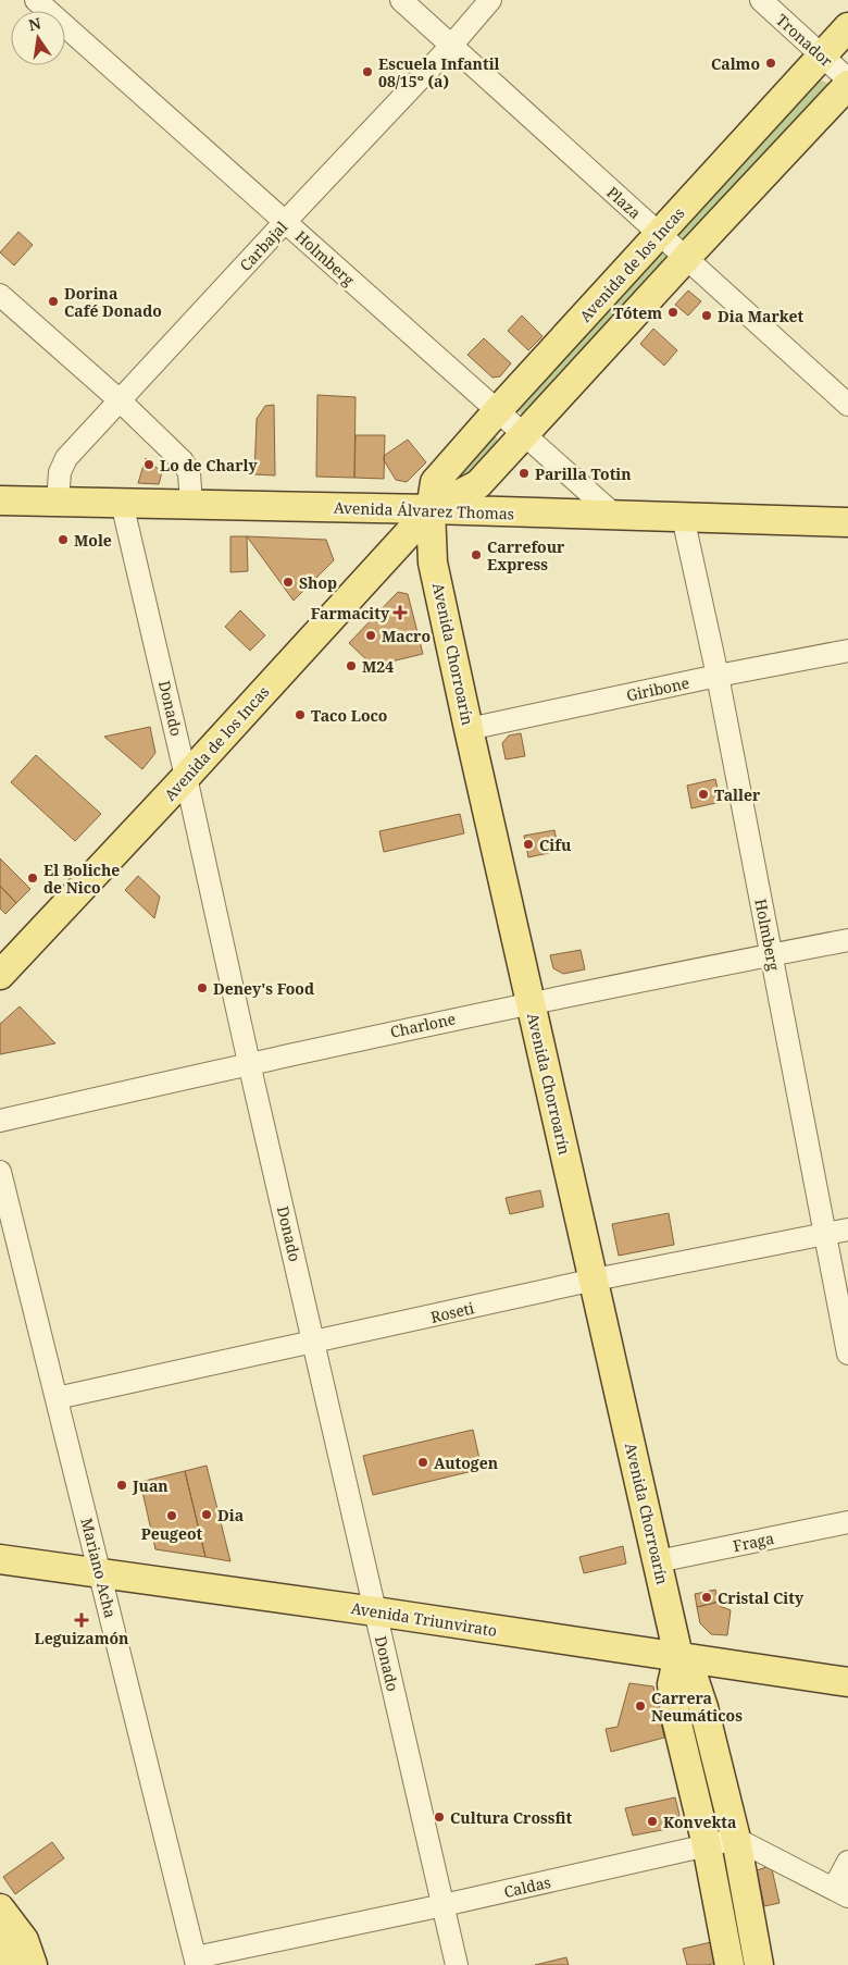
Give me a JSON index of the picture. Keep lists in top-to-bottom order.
{
  "streets": {
    "main road": [
      "Avenida de los Incas",
      "Avenida Álvarez Thomas",
      "Avenida Chorroarín",
      "Avenida Triunvirato"
    ],
    "street": [
      "Tronador",
      "Plaza",
      "Carbajal",
      "Holmberg",
      "Giribone",
      "Donado",
      "Charlone",
      "Roseti",
      "Fraga",
      "Mariano Acha",
      "Caldas"
    ]
  },
  "crossings": [
    ["Tronador", "Avenida de los Incas"],
    ["Plaza", "Carbajal"],
    ["Plaza", "Avenida de los Incas"],
    ["Carbajal", "Holmberg"],
    ["Carbajal", "Avenida Álvarez Thomas"],
    ["Holmberg", "Avenida de los Incas"],
    ["Holmberg", "Avenida Álvarez Thomas"],
    ["Holmberg", "Giribone"],
    ["Holmberg", "Charlone"],
    ["Holmberg", "Roseti"],
    ["Avenida de los Incas", "Avenida Álvarez Thomas"],
    ["Avenida de los Incas", "Avenida Chorroarín"],
    ["Avenida de los Incas", "Donado"],
    ["Avenida Álvarez Thomas", "Avenida Chorroarín"],
    ["Avenida Álvarez Thomas", "Donado"],
    ["Avenida Chorroarín", "Giribone"],
    ["Avenida Chorroarín", "Charlone"],
    ["Avenida Chorroarín", "Roseti"],
    ["Avenida Chorroarín", "Fraga"],
    ["Avenida Chorroarín", "Avenida Triunvirato"],
    ["Avenida Chorroarín", "Caldas"],
    ["Donado", "Charlone"],
    ["Donado", "Roseti"],
    ["Donado", "Avenida Triunvirato"],
    ["Donado", "Caldas"],
    ["Roseti", "Mariano Acha"],
    ["Mariano Acha", "Avenida Triunvirato"],
    ["Mariano Acha", "Caldas"]
  ],
  "places": {
    "other": [
      "Calmo",
      "Escuela Infantil 08/15º (a)",
      "Dorina Café Donado",
      "Tótem",
      "Dia Market",
      "Lo de Charly",
      "Parilla Totin",
      "Mole",
      "Carrefour Express",
      "Shop",
      "Macro",
      "M24",
      "Taco Loco",
      "Taller",
      "Cifu",
      "El Boliche de Nico",
      "Deney's Food",
      "Autogen",
      "Juan",
      "Dia",
      "Peugeot",
      "Cristal City",
      "Carrera Neumáticos",
      "Cultura Crossfit",
      "Konvekta"
    ],
    "health": ["Farmacity", "Leguizamón"]
  },
  "north": "top"
}
